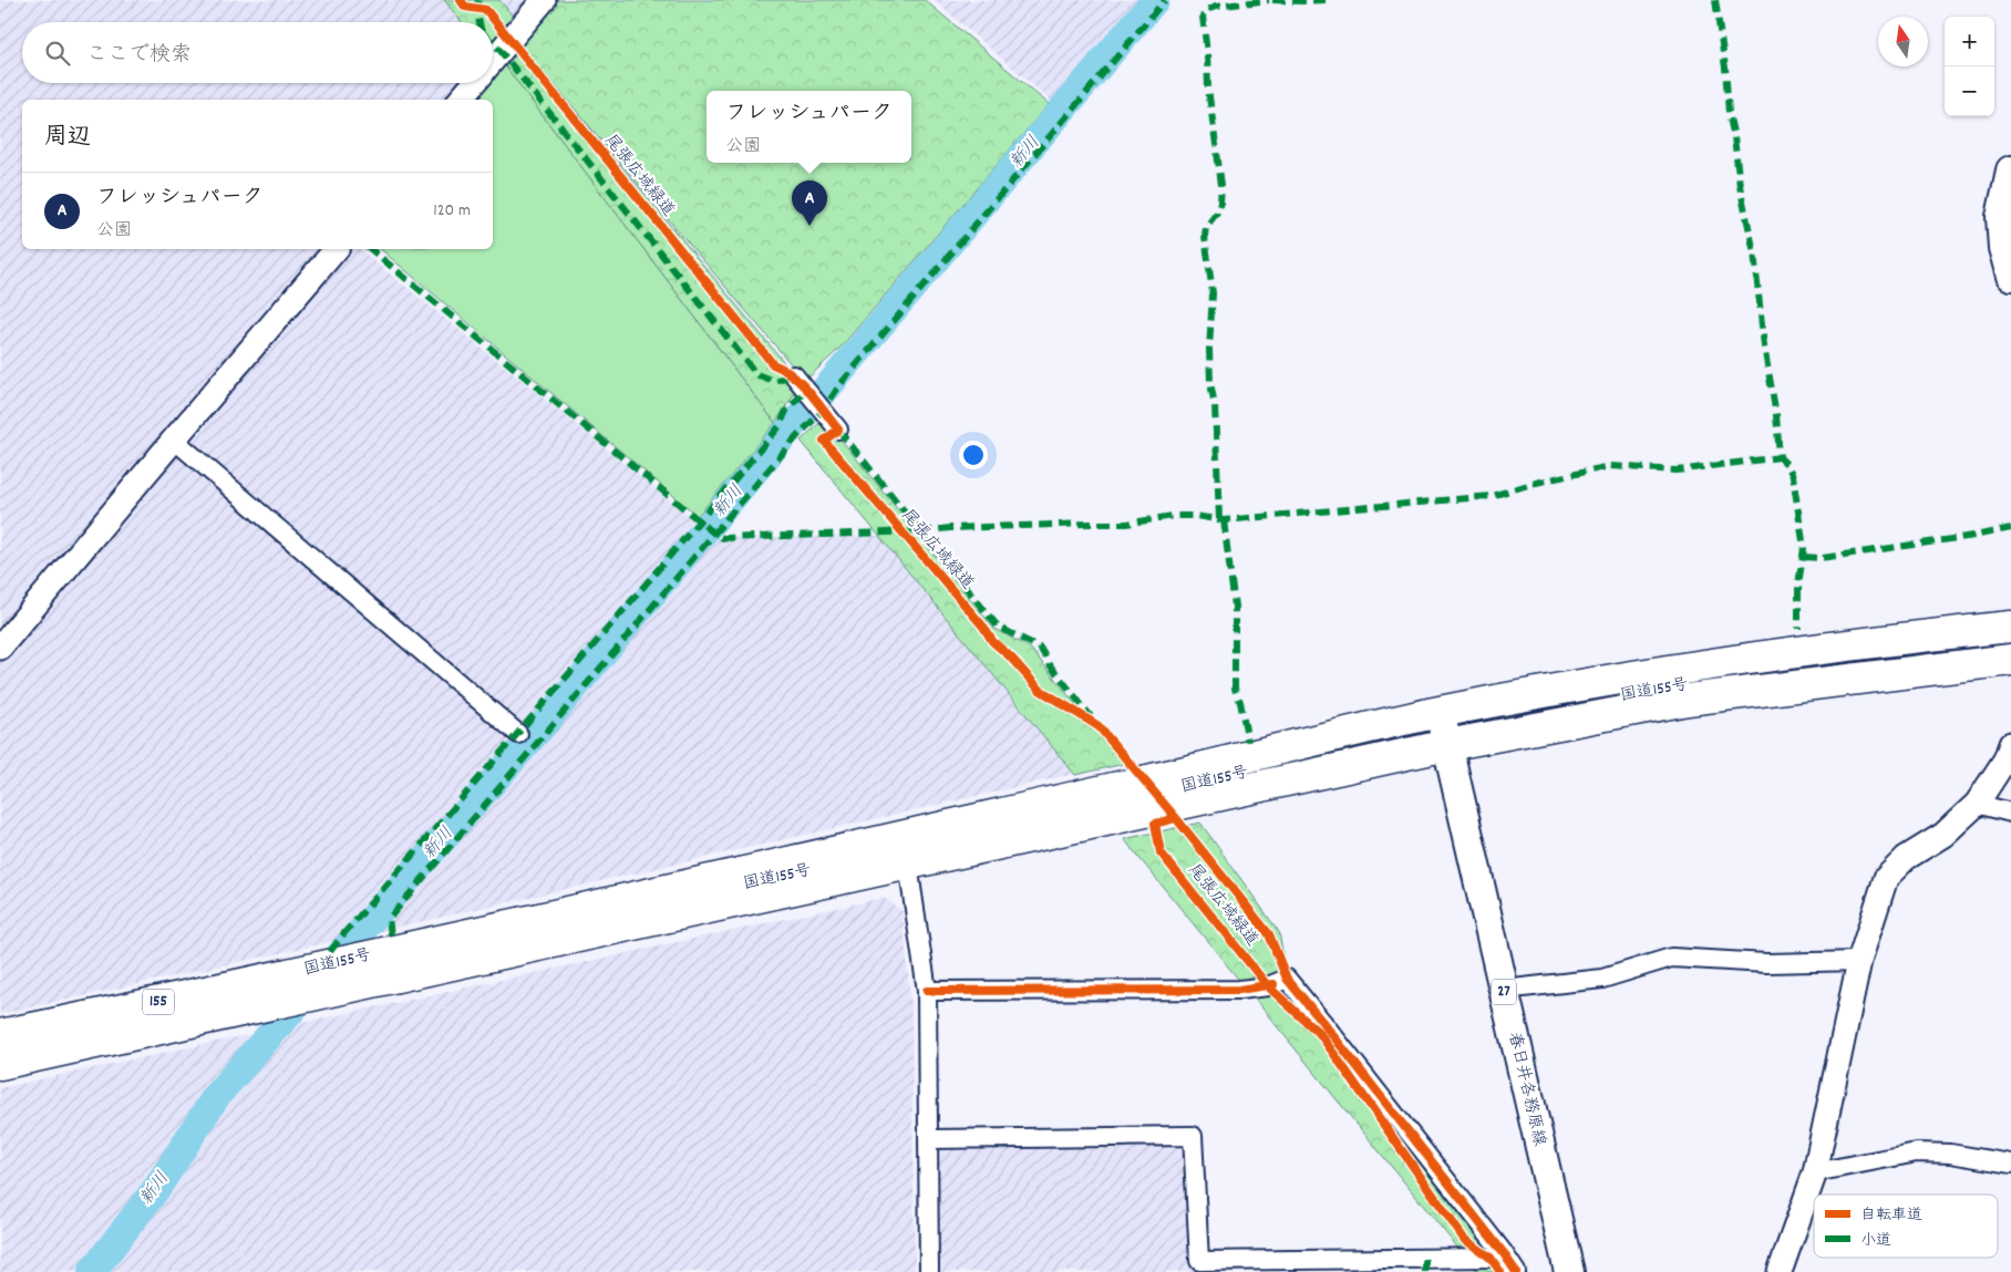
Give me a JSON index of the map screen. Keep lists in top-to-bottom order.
{
  "streets": {
    "highway": ["国道155号", "155"],
    "main road": ["27", "春日井各務原線"],
    "cycle path": ["尾張広域緑道"]
  },
  "crossings": [
    ["国道155号", "春日井各務原線"]
  ],
  "water": ["新川"],
  "legend": ["自転車道", "小道"],
  "north": "top",
  "page": {
    "map_buttons": ["+", "−"],
    "search": "ここで検索",
    "popup": ["フレッシュパーク", "公園"],
    "heading": "周辺",
    "list": [
      {
        "mark": "A",
        "name": "フレッシュパーク",
        "note": "公園",
        "value": "120 m"
      }
    ],
    "pins": "A"
  }
}
